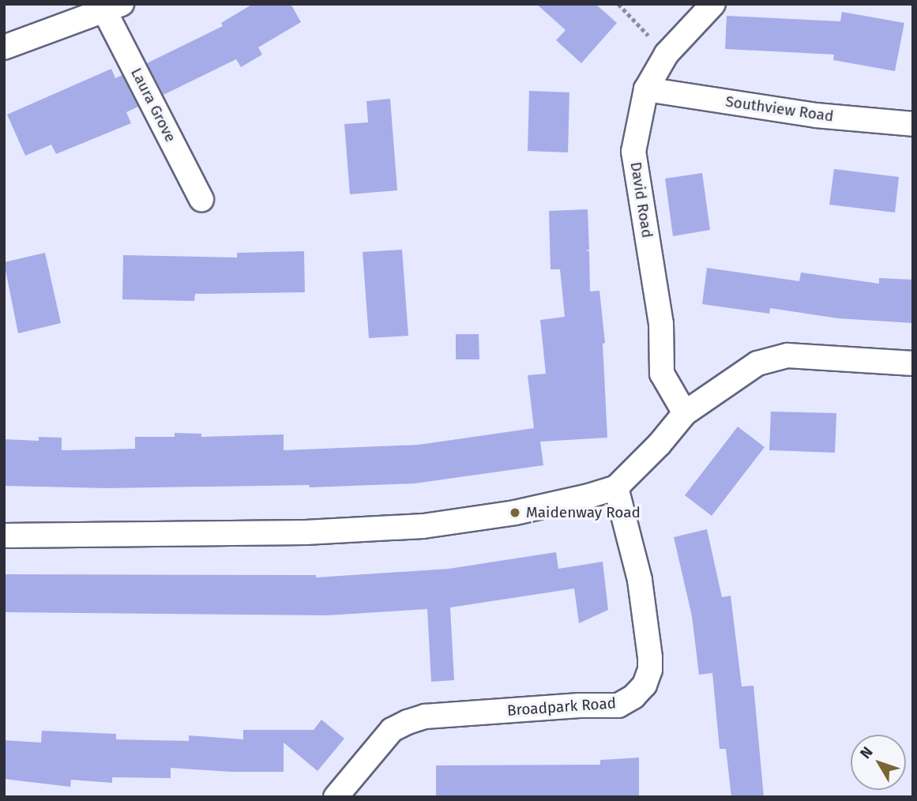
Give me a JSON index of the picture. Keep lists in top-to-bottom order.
{
  "streets": {
    "street": [
      "Laura Grove",
      "Southview Road",
      "David Road",
      "Broadpark Road"
    ]
  },
  "crossings": [
    ["Southview Road", "David Road"]
  ],
  "places": ["Maidenway Road"],
  "north": "top left"
}
